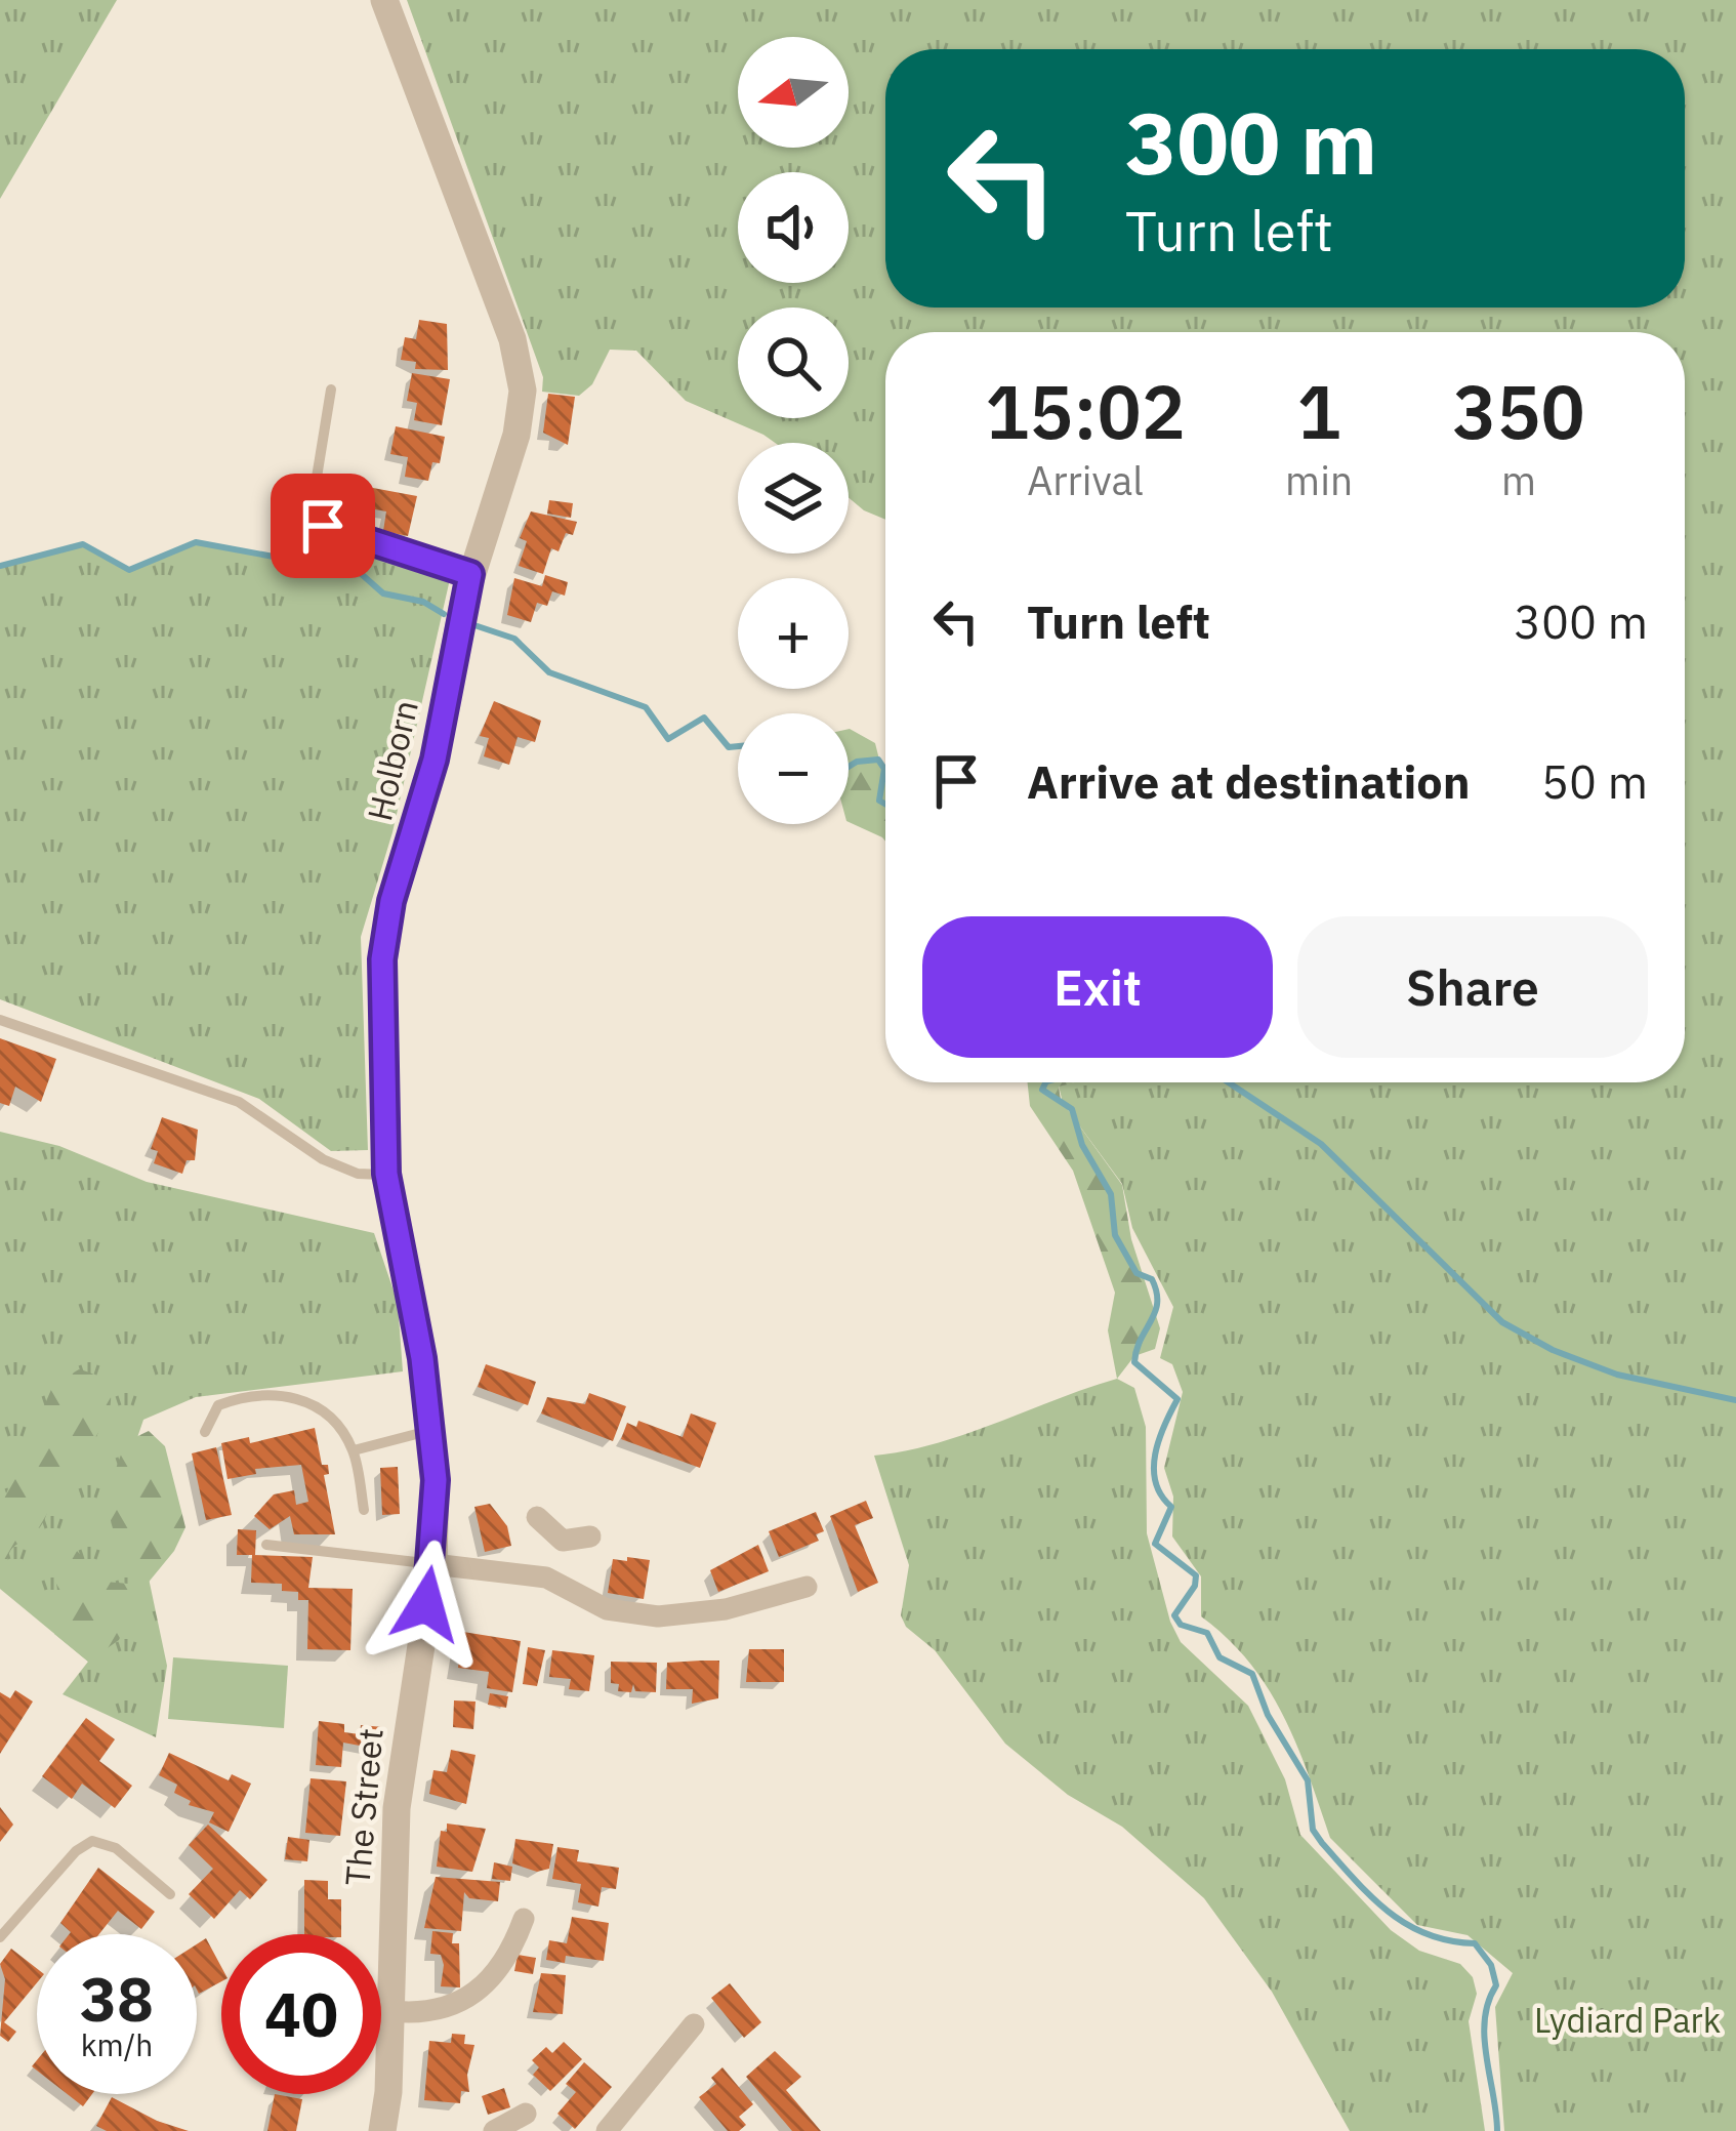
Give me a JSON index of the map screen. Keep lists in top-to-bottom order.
{
  "streets": {
    "street": ["Holborn", "The Street"]
  },
  "crossings": [
    ["Holborn", "The Street"]
  ],
  "parks": ["Lydiard Park"],
  "north": "left",
  "page": {
    "map_buttons": ["+", "−"],
    "turn": ["300 m", "Turn left"],
    "eta": [
      "15:02",
      "Arrival",
      "1",
      "min",
      "350",
      "m"
    ],
    "list": [
      {
        "name": "Turn left",
        "value": "300 m"
      },
      {
        "name": "Arrive at destination",
        "value": "50 m"
      }
    ],
    "buttons": ["Exit", "Share"],
    "speed": "38 km/h",
    "limit": "40"
  }
}
